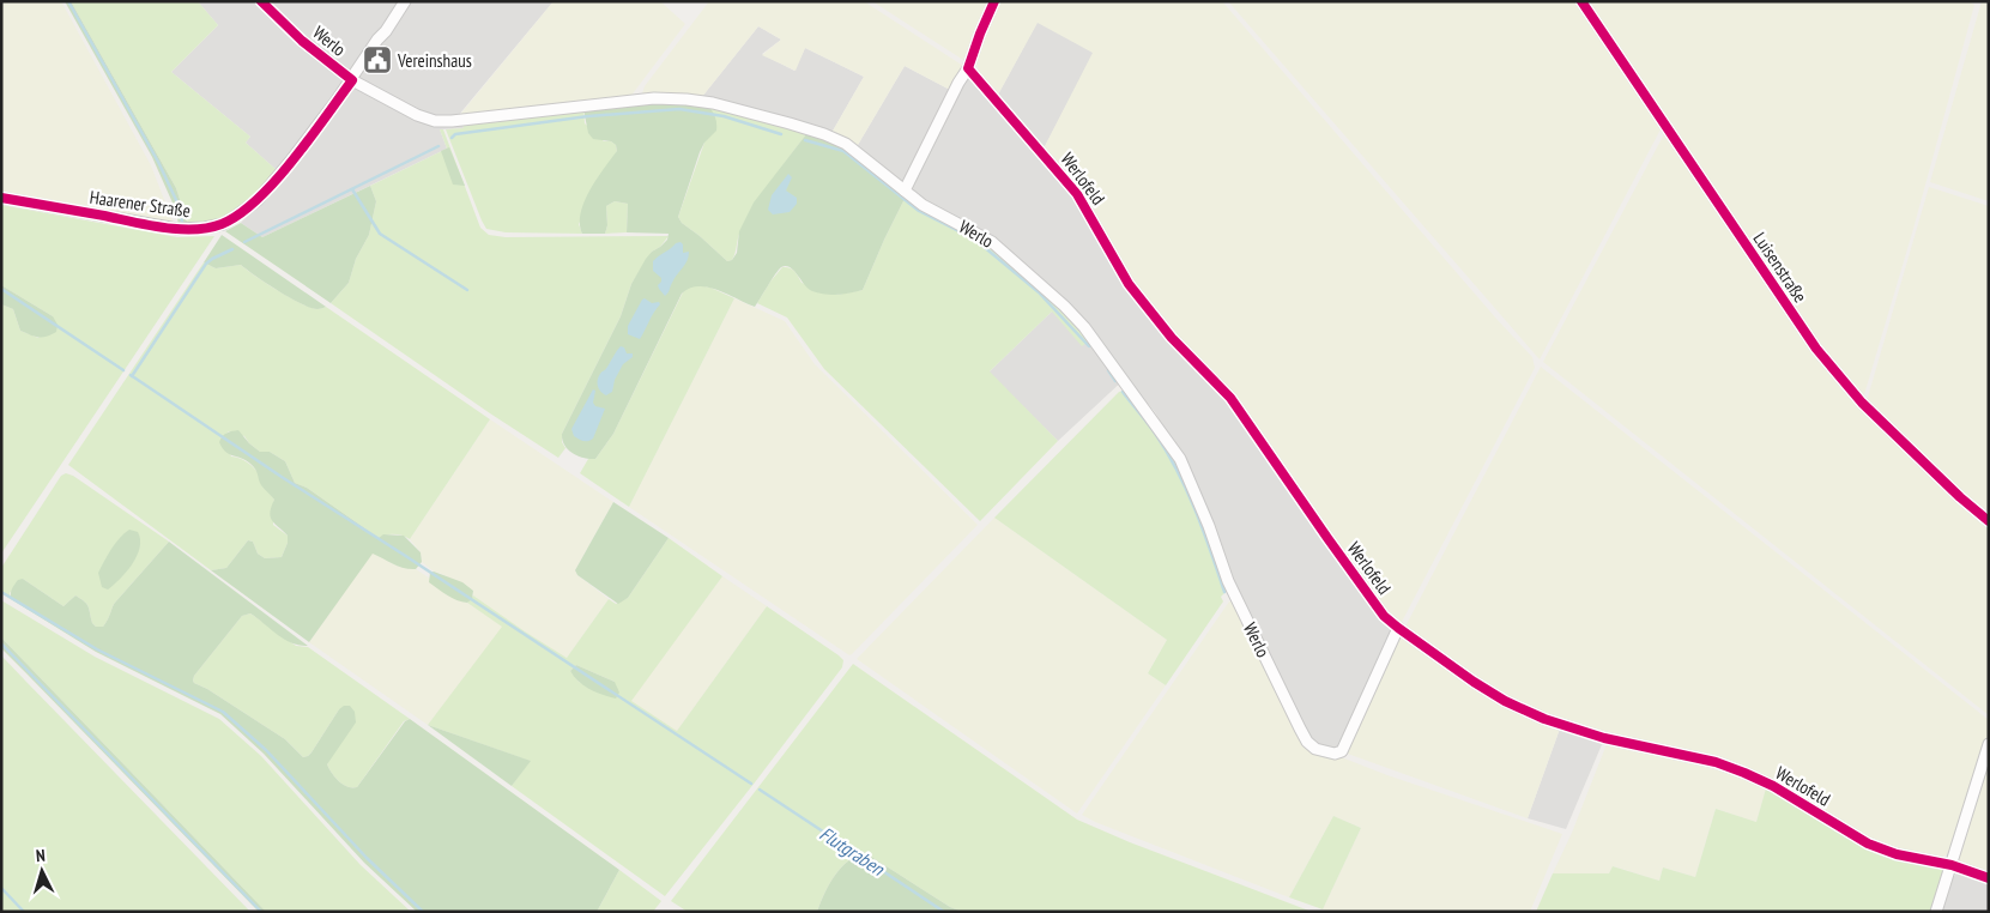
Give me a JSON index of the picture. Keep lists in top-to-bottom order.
{
  "streets": {
    "street": [
      "Werlo",
      "Werlofeld",
      "Haarener Straße",
      "Luisenstraße"
    ]
  },
  "crossings": [
    ["Werlo", "Werlofeld"],
    ["Werlo", "Haarener Straße"]
  ],
  "water": ["Flutgraben"],
  "places": {
    "public building": ["Vereinshaus"]
  },
  "north": "top"
}
